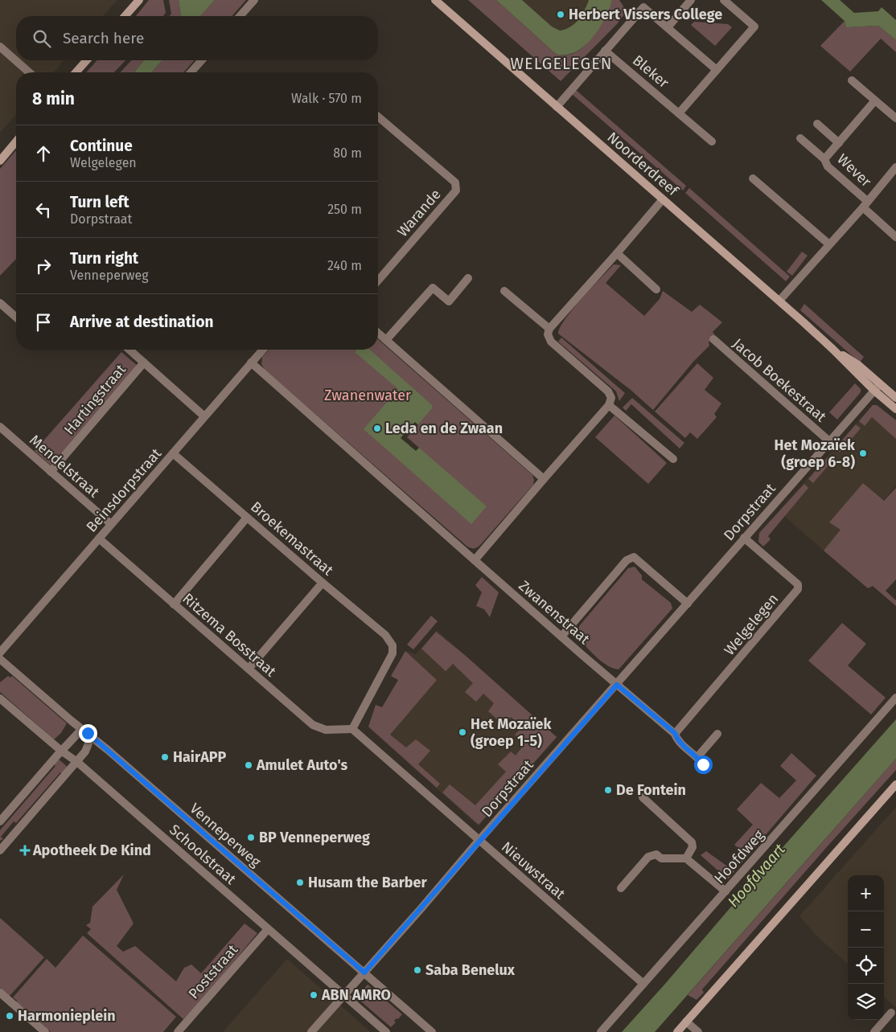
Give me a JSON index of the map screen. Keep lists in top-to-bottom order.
{
  "streets": {
    "street": [
      "Bleker",
      "Noorderdreef",
      "Wever",
      "Warande",
      "Jacob Boekestraat",
      "Hartingstraat",
      "Mendelstraat",
      "Beinsdorpstraat",
      "Dorpstraat",
      "Broekemastraat",
      "Zwanenstraat",
      "Welgelegen",
      "Ritzema Bosstraat",
      "Venneperweg",
      "Schoolstraat",
      "Hoofdweg",
      "Nieuwstraat",
      "Poststraat"
    ]
  },
  "crossings": [
    ["Noorderdreef", "Dorpstraat"],
    ["Jacob Boekestraat", "Dorpstraat"],
    ["Hartingstraat", "Mendelstraat"],
    ["Mendelstraat", "Beinsdorpstraat"],
    ["Beinsdorpstraat", "Broekemastraat"],
    ["Beinsdorpstraat", "Ritzema Bosstraat"],
    ["Dorpstraat", "Zwanenstraat"],
    ["Dorpstraat", "Welgelegen"],
    ["Dorpstraat", "Venneperweg"],
    ["Dorpstraat", "Schoolstraat"],
    ["Dorpstraat", "Nieuwstraat"],
    ["Broekemastraat", "Ritzema Bosstraat"],
    ["Broekemastraat", "Nieuwstraat"],
    ["Ritzema Bosstraat", "Nieuwstraat"],
    ["Schoolstraat", "Poststraat"],
    ["Hoofdweg", "Nieuwstraat"]
  ],
  "districts": ["WELGELEGEN"],
  "water": ["Hoofdvaart"],
  "parks": ["Zwanenwater"],
  "places": {
    "other": [
      "Herbert Vissers College",
      "Leda en de Zwaan",
      "Het Mozaïek (groep 6-8)",
      "Het Mozaïek (groep 1-5)",
      "HairAPP",
      "Amulet Auto's",
      "De Fontein",
      "BP Venneperweg",
      "Husam the Barber",
      "Saba Benelux",
      "ABN AMRO",
      "Harmonieplein"
    ],
    "health": ["Apotheek De Kind"]
  },
  "page": {
    "search": "Search here",
    "heading": ["8 min", "Walk · 570 m"],
    "list": [
      ["Continue", "Welgelegen", "80 m"],
      ["Turn left", "Dorpstraat", "250 m"],
      ["Turn right", "Venneperweg", "240 m"],
      "Arrive at destination"
    ],
    "map_buttons": ["+", "−"]
  }
}
